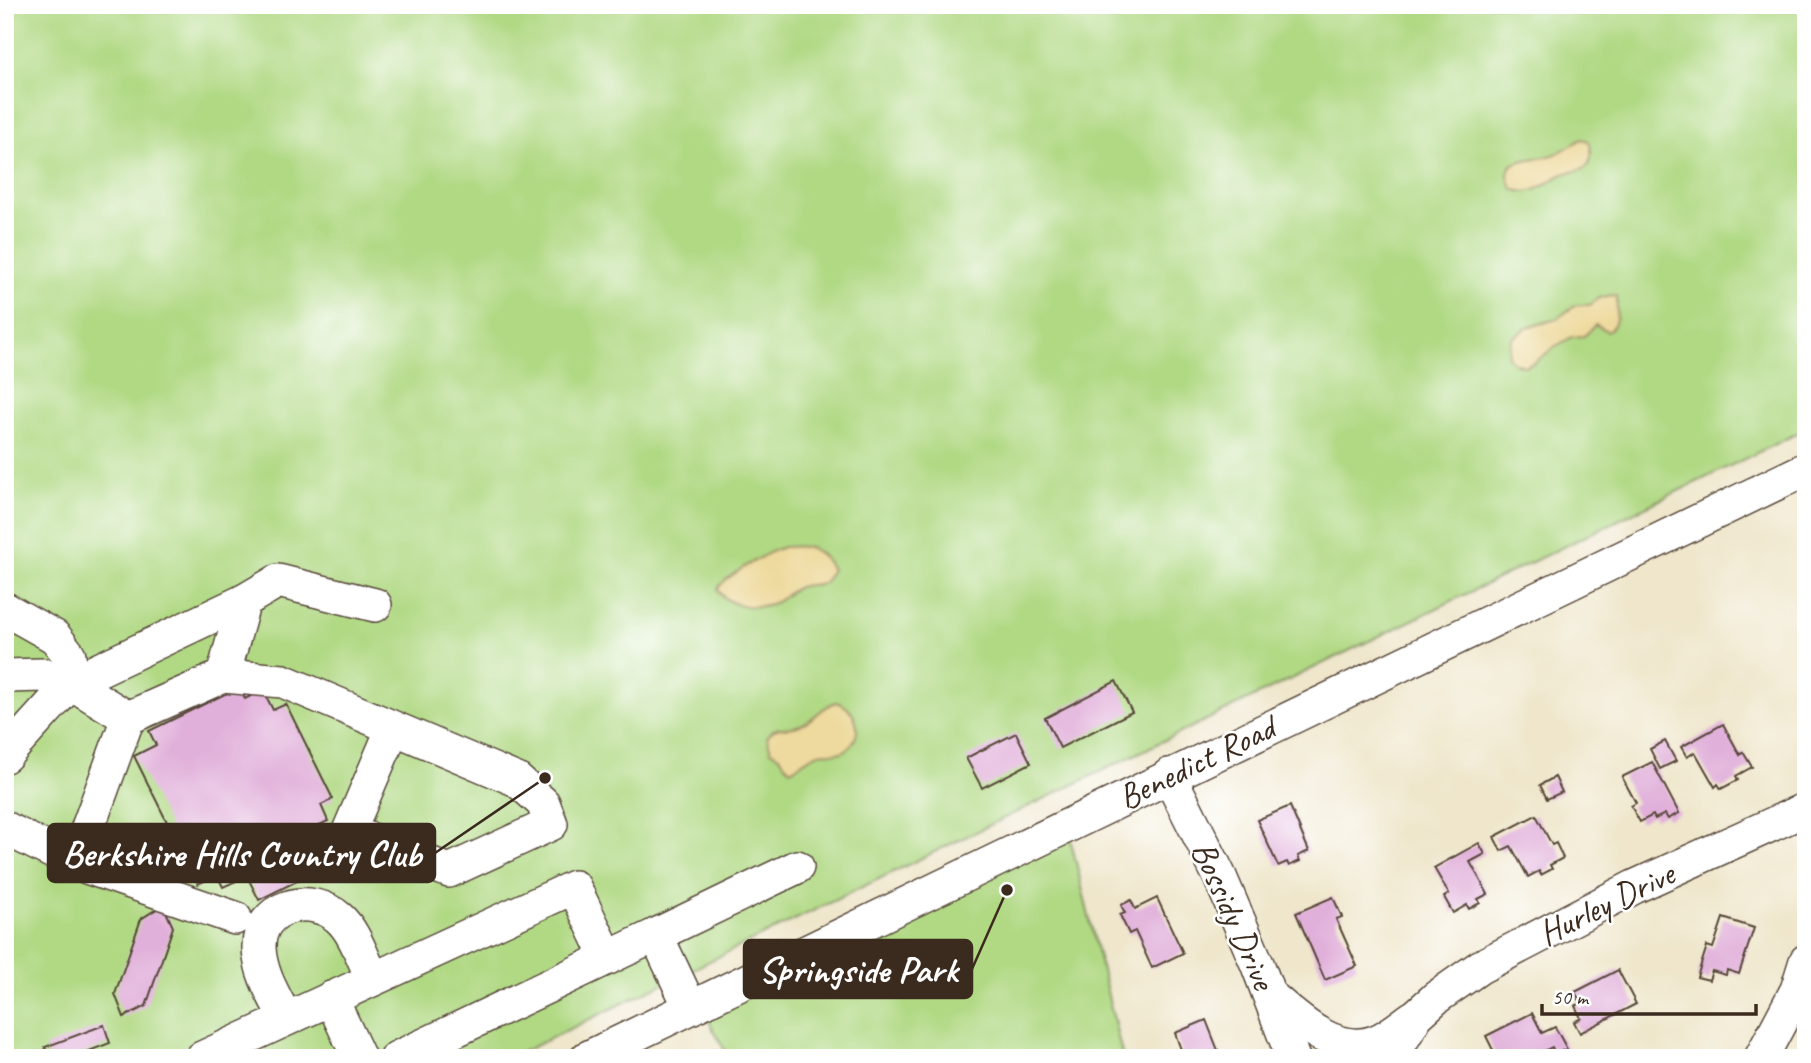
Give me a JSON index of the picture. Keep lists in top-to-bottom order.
{
  "streets": {
    "street": ["Benedict Road", "Hurley Drive", "Bossidy Drive"]
  },
  "crossings": [
    ["Benedict Road", "Bossidy Drive"],
    ["Hurley Drive", "Bossidy Drive"]
  ],
  "places": ["Berkshire Hills Country Club", "Springside Park"],
  "scale_bar": "50 m"
}
